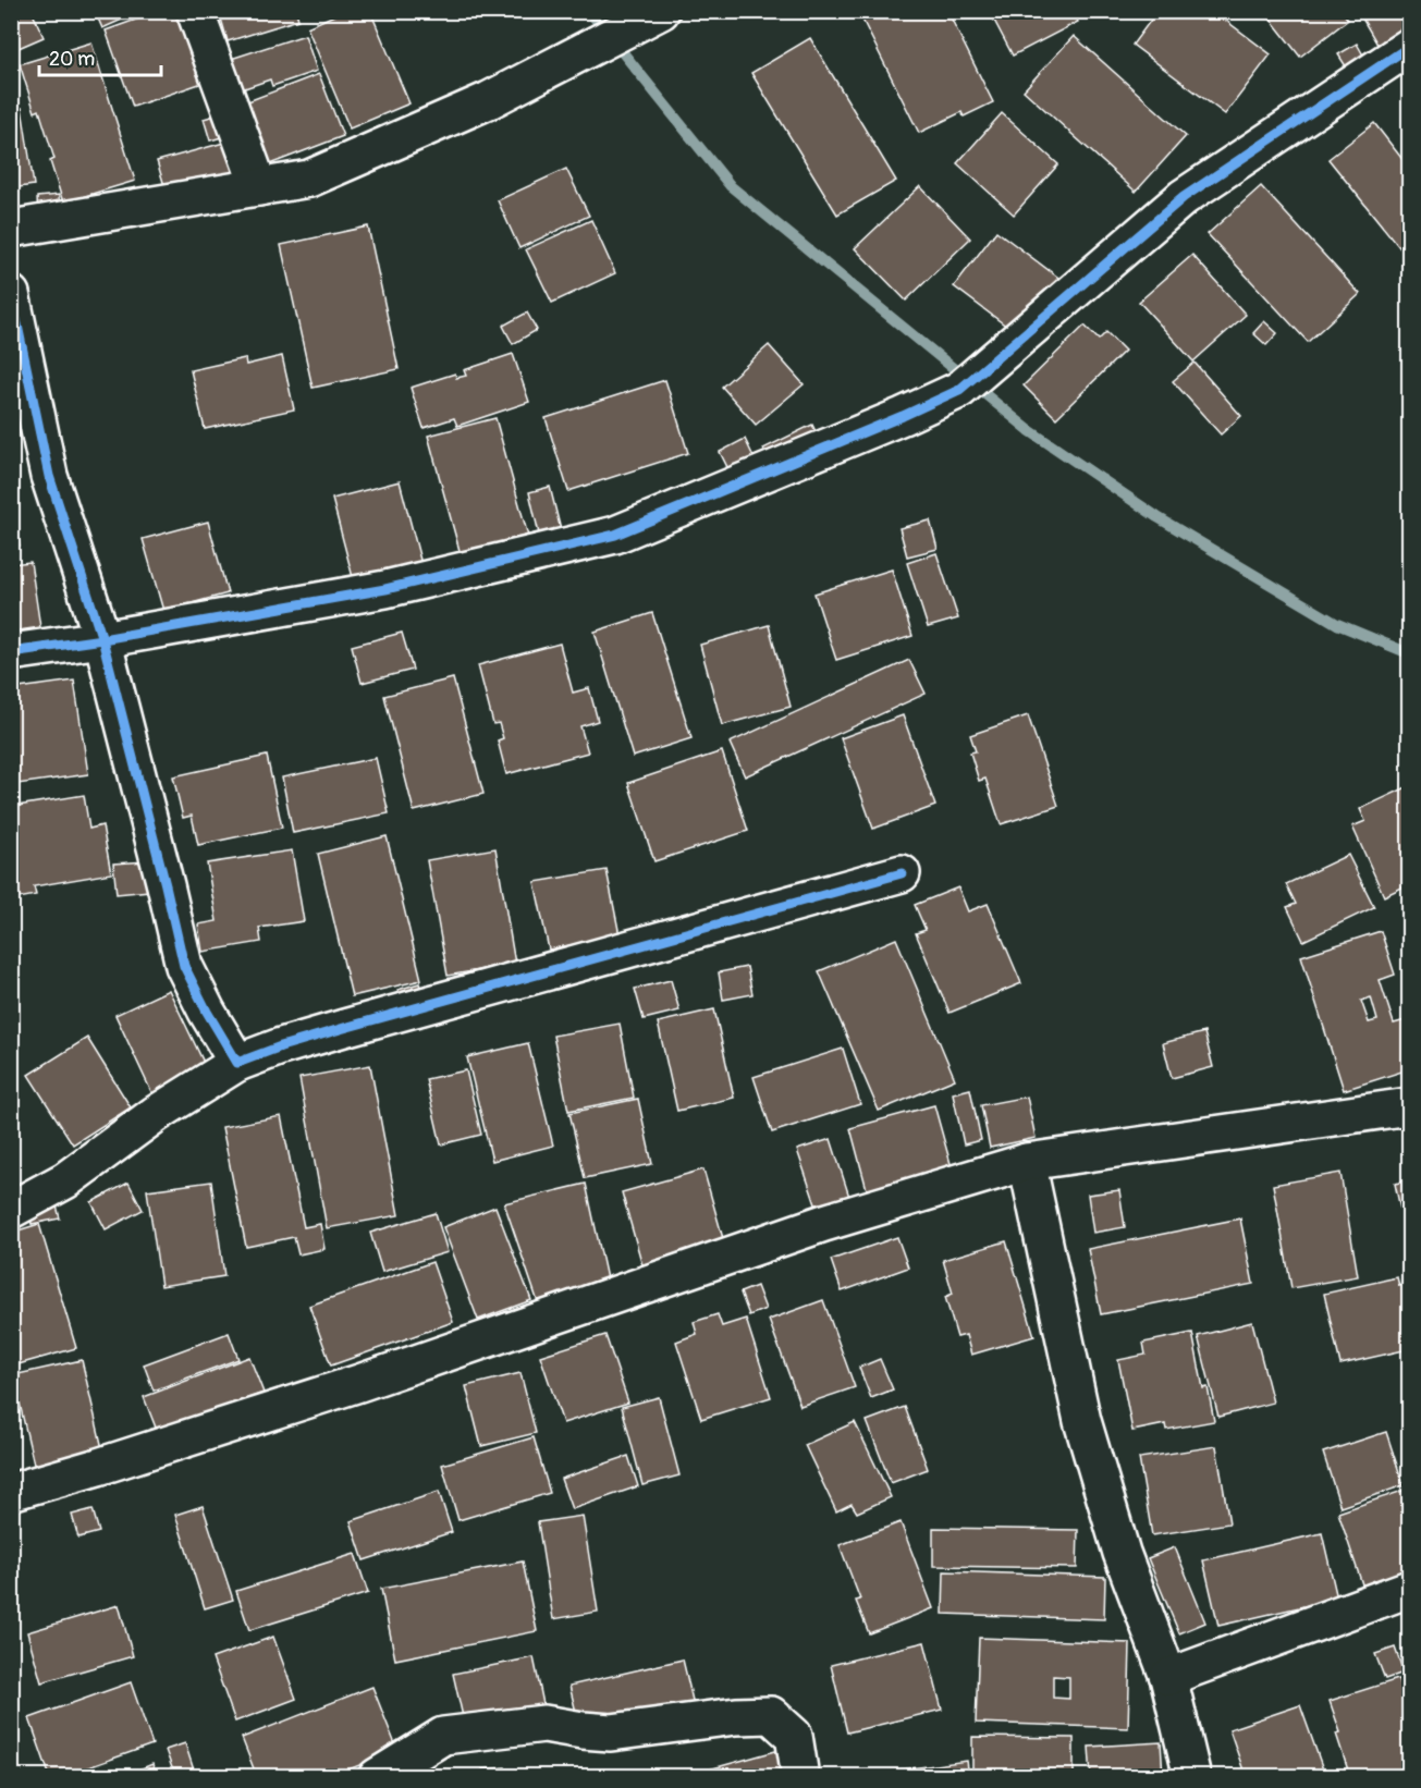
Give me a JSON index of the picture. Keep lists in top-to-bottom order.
{
  "scale_bar": "20 m"
}
